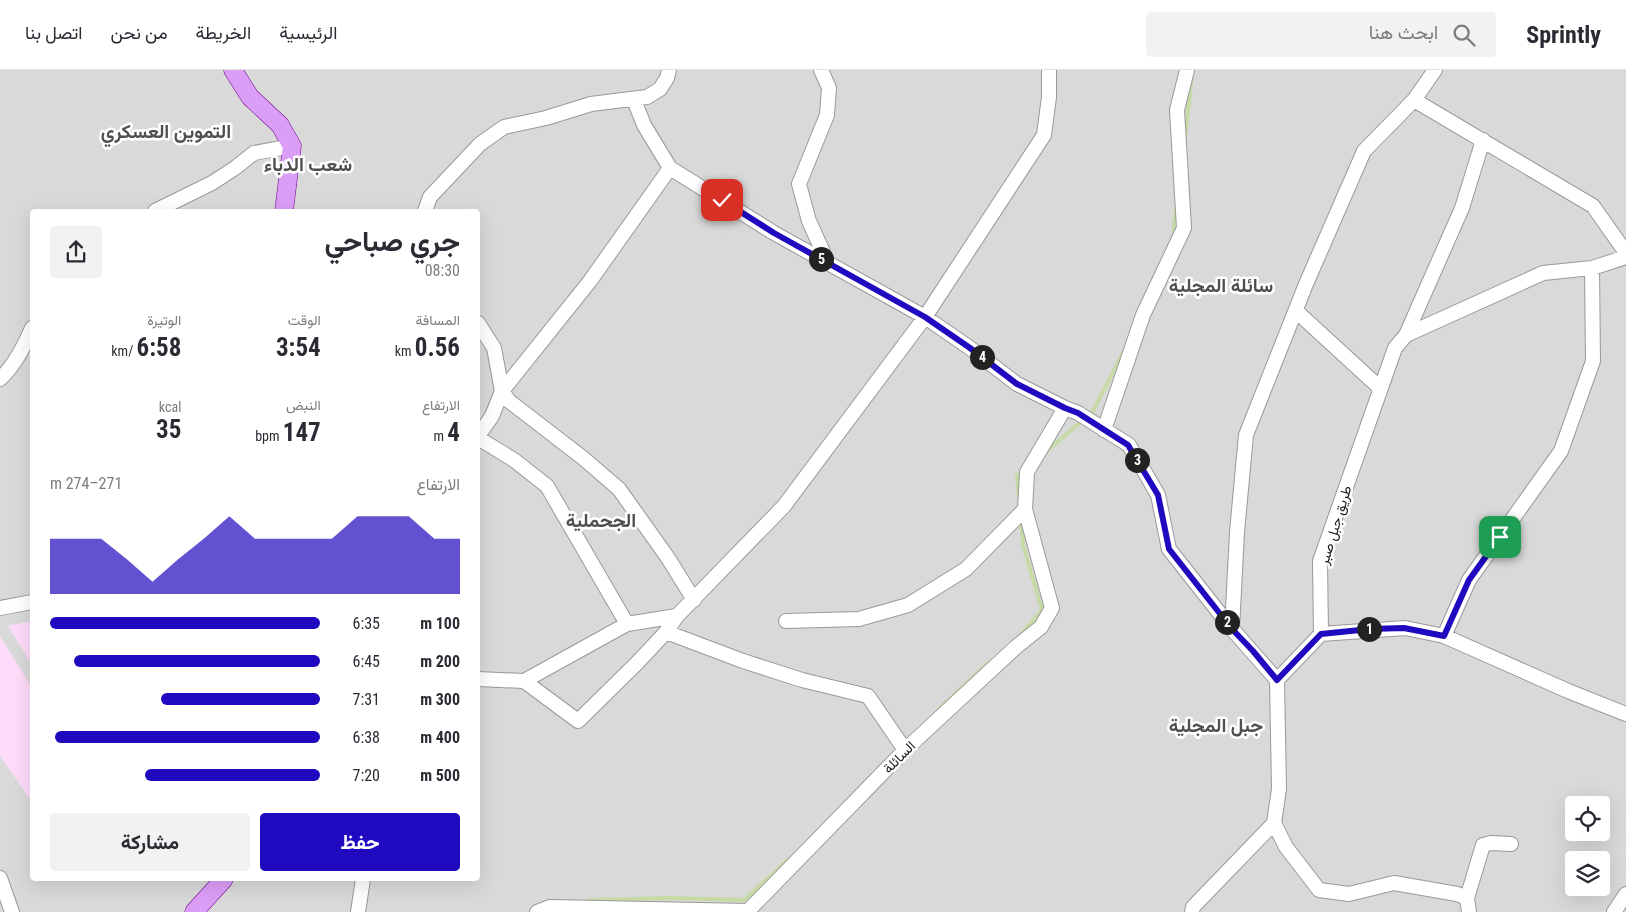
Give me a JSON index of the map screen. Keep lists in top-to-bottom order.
{
  "streets": {
    "street": ["طريق جبل صبر", "السائلة"]
  },
  "districts": [
    "التموين العسكري",
    "شعب الدباء",
    "سائلة المجلية",
    "الجحملية",
    "جبل المجلية"
  ],
  "page": {
    "header": "Sprintly",
    "search": "ابحث هنا",
    "nav": [
      "الرئيسية",
      "الخريطة",
      "من نحن",
      "اتصل بنا"
    ],
    "heading": ["جري صباحي", "08:30"],
    "pins": [
      "5",
      "4",
      "3",
      "2",
      "1"
    ],
    "stats": [
      ["المسافة", "0.56 km"],
      ["الوقت", "3:54"],
      ["الوتيرة", "6:58 /km"],
      ["الارتفاع", "4 m"],
      ["النبض", "147 bpm"],
      ["kcal", "35"]
    ],
    "chart": ["الارتفاع", "271–274 m"],
    "list": [
      {
        "name": "100 m",
        "note": "6:35"
      },
      {
        "name": "200 m",
        "note": "6:45"
      },
      {
        "name": "300 m",
        "note": "7:31"
      },
      {
        "name": "400 m",
        "note": "6:38"
      },
      {
        "name": "500 m",
        "note": "7:20"
      }
    ],
    "buttons": ["حفظ", "مشاركة"]
  }
}
